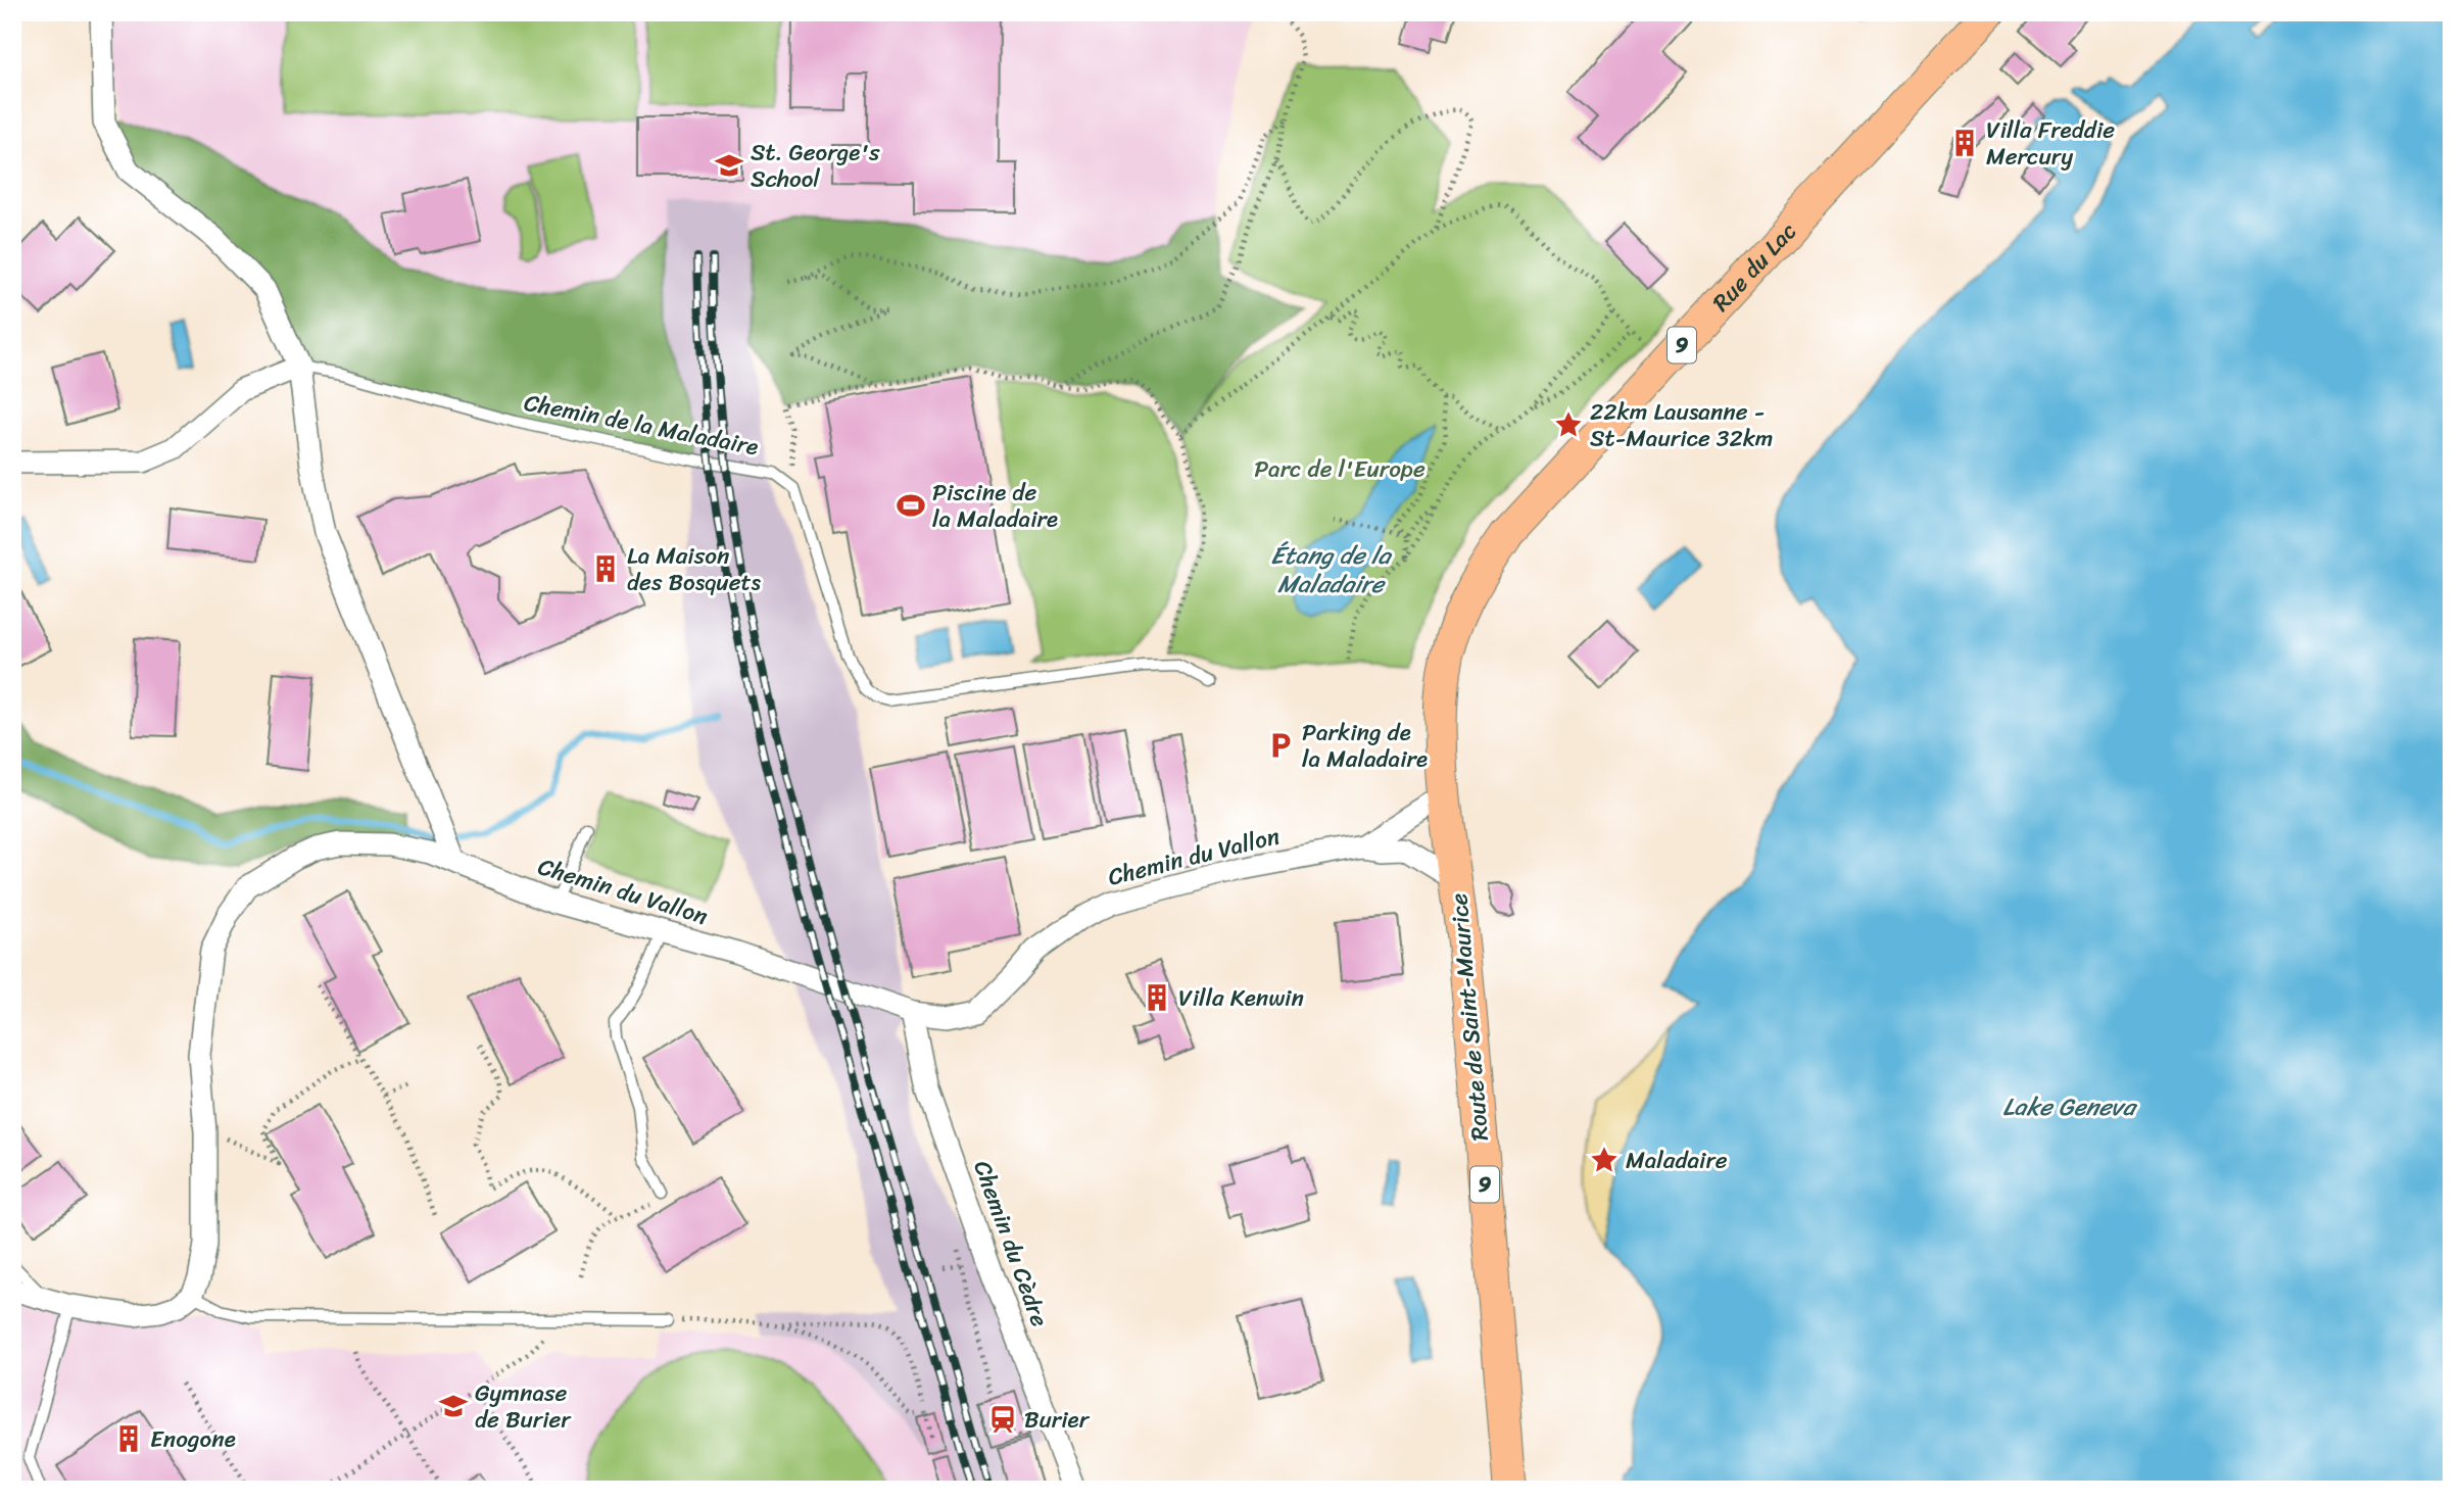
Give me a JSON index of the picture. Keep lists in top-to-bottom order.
{
  "streets": {
    "main road": ["Rue du Lac", "9", "Route de Saint-Maurice"],
    "street": ["Chemin du Vallon", "Chemin du Cèdre"],
    "lane": ["Chemin de la Maladaire"]
  },
  "crossings": [
    ["Rue du Lac", "Route de Saint-Maurice"],
    ["Chemin du Vallon", "Route de Saint-Maurice"],
    ["Chemin du Vallon", "Chemin du Cèdre"]
  ],
  "water": ["Étang de la Maladaire", "Lake Geneva"],
  "parks": ["Parc de l'Europe"],
  "places": {
    "building": [
      "Villa Freddie Mercury",
      "La Maison des Bosquets",
      "Villa Kenwin",
      "Enogone"
    ],
    "school or university": ["St. George's School", "Gymnase de Burier"],
    "place": ["22km Lausanne - St-Maurice 32km", "Maladaire"],
    "sports": ["Piscine de la Maladaire"],
    "parking": ["Parking de la Maladaire"],
    "station": ["Burier"]
  }
}
